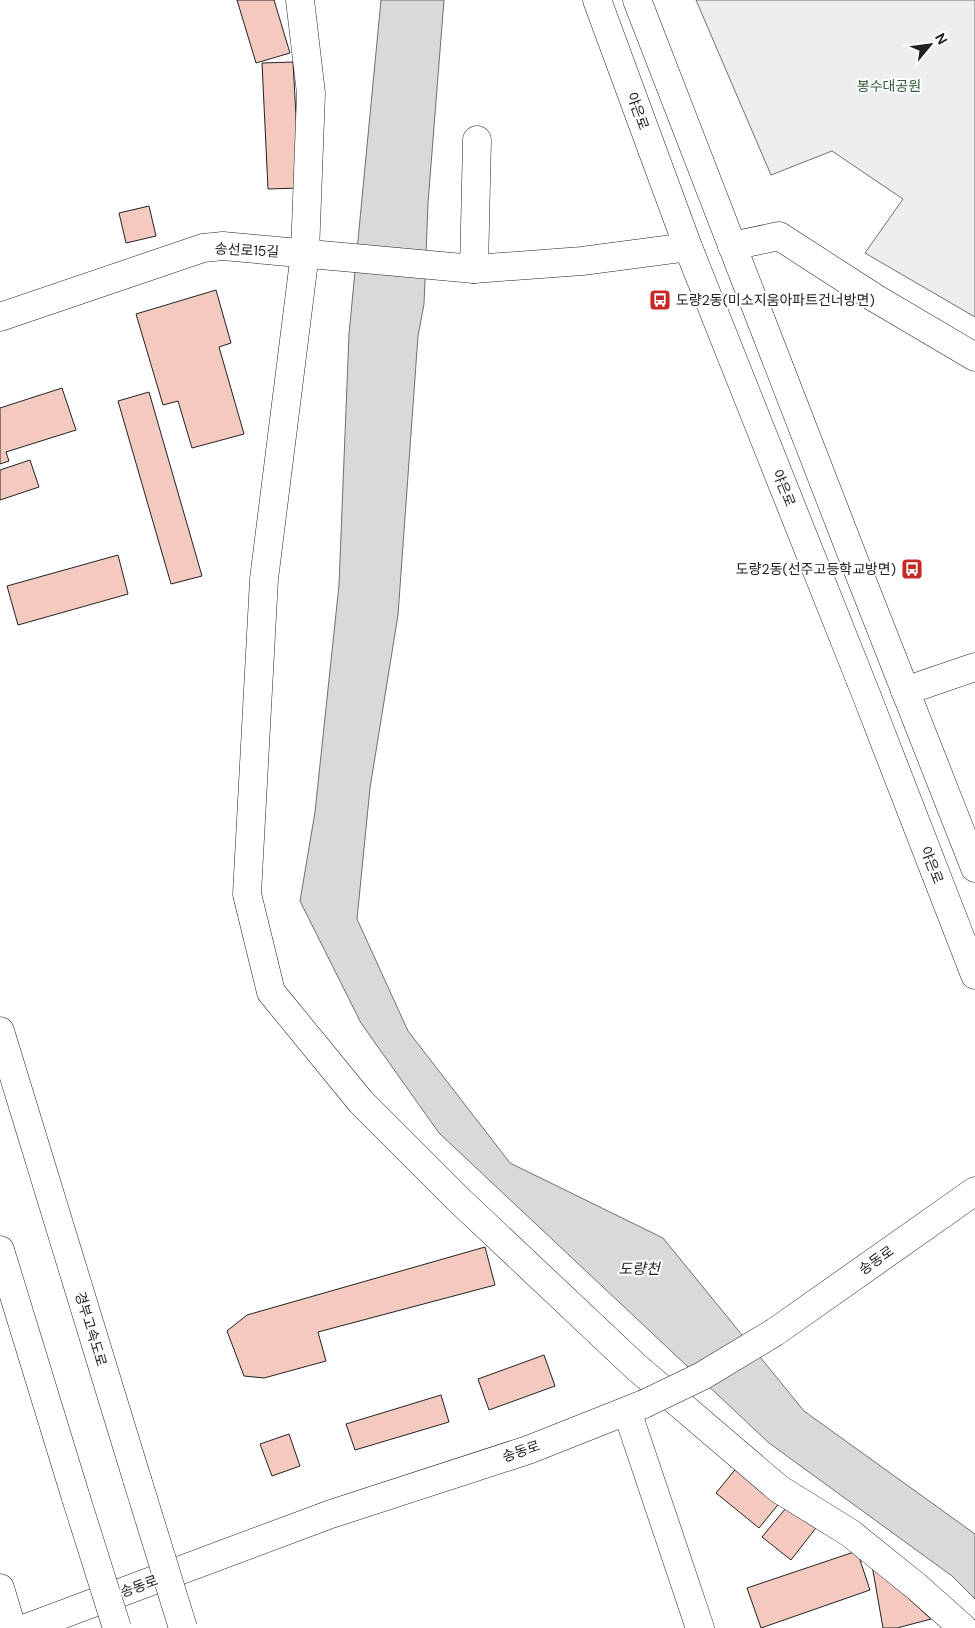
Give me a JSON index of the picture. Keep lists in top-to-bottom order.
{
  "streets": {
    "main road": [
      "야은로",
      "송선로15길",
      "송동로",
      "경부고속도로"
    ]
  },
  "crossings": [
    ["야은로", "송선로15길"]
  ],
  "water": ["도량천"],
  "parks": ["봉수대공원"],
  "places": {
    "bus stop": ["도량2동(미소지움아파트건너방면)", "도량2동(선주고등학교방면)"]
  },
  "north": "top right"
}
